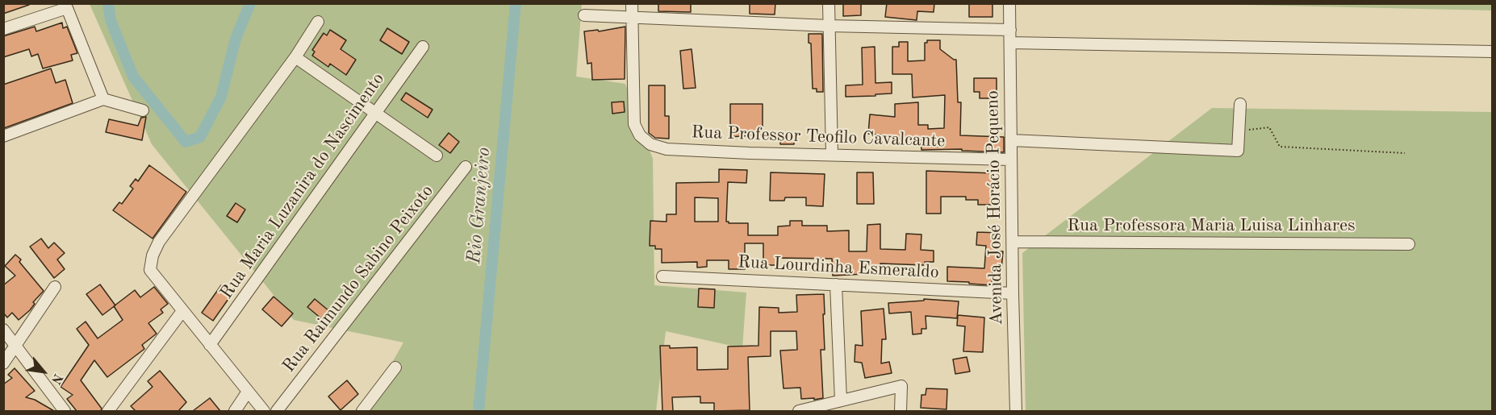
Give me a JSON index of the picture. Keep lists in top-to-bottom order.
{
  "streets": {
    "street": [
      "Rua Professor Teofilo Cavalcante",
      "Rua Maria Luzanira do Nascimento",
      "Avenida José Horácio Pequeno",
      "Rua Professora Maria Luisa Linhares",
      "Rua Lourdinha Esmeraldo",
      "Rua Raimundo Sabino Peixoto"
    ]
  },
  "crossings": [
    ["Rua Professor Teofilo Cavalcante", "Avenida José Horácio Pequeno"],
    ["Avenida José Horácio Pequeno", "Rua Professora Maria Luisa Linhares"],
    ["Avenida José Horácio Pequeno", "Rua Lourdinha Esmeraldo"]
  ],
  "water": ["Rio Granjeiro"],
  "north": "bottom right"
}
